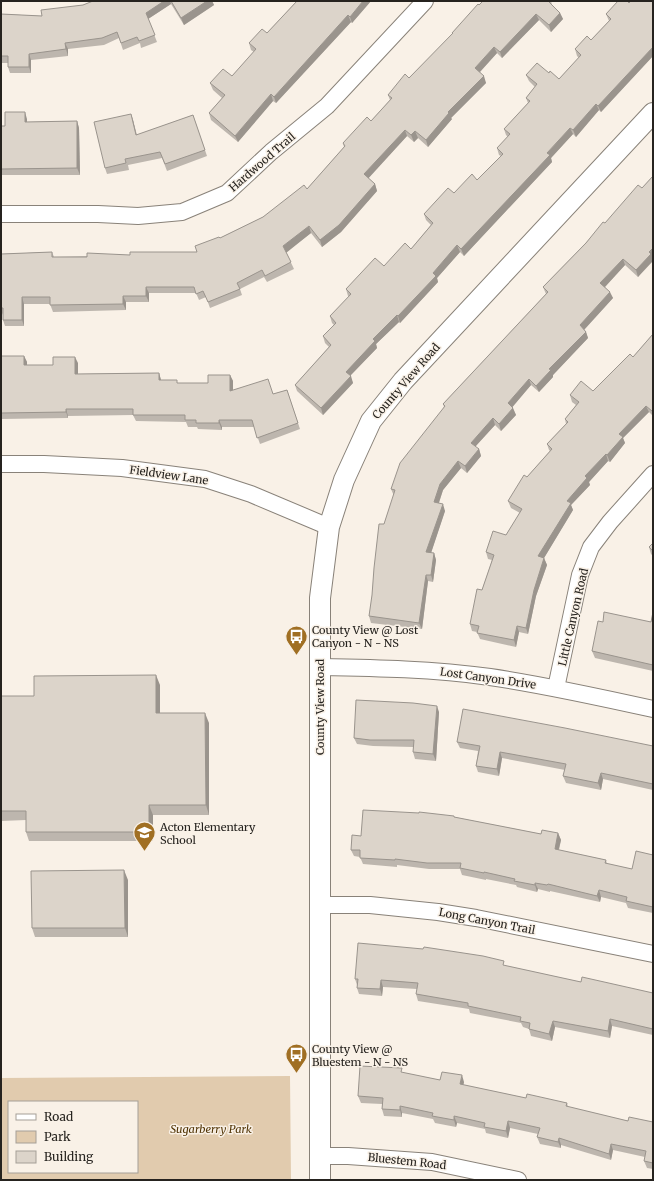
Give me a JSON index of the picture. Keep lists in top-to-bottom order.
{
  "streets": {
    "street": [
      "Hardwood Trail",
      "County View Road",
      "Fieldview Lane",
      "Little Canyon Road",
      "Lost Canyon Drive",
      "Long Canyon Trail",
      "Bluestem Road"
    ]
  },
  "crossings": [
    ["County View Road", "Fieldview Lane"],
    ["County View Road", "Lost Canyon Drive"],
    ["County View Road", "Long Canyon Trail"],
    ["County View Road", "Bluestem Road"],
    ["Little Canyon Road", "Lost Canyon Drive"]
  ],
  "parks": ["Sugarberry Park"],
  "places": {
    "bus stop": ["County View @ Lost Canyon - N - NS", "County View @ Bluestem - N - NS"],
    "school or university": ["Acton Elementary School"]
  },
  "legend": ["Road", "Park", "Building"]
}
